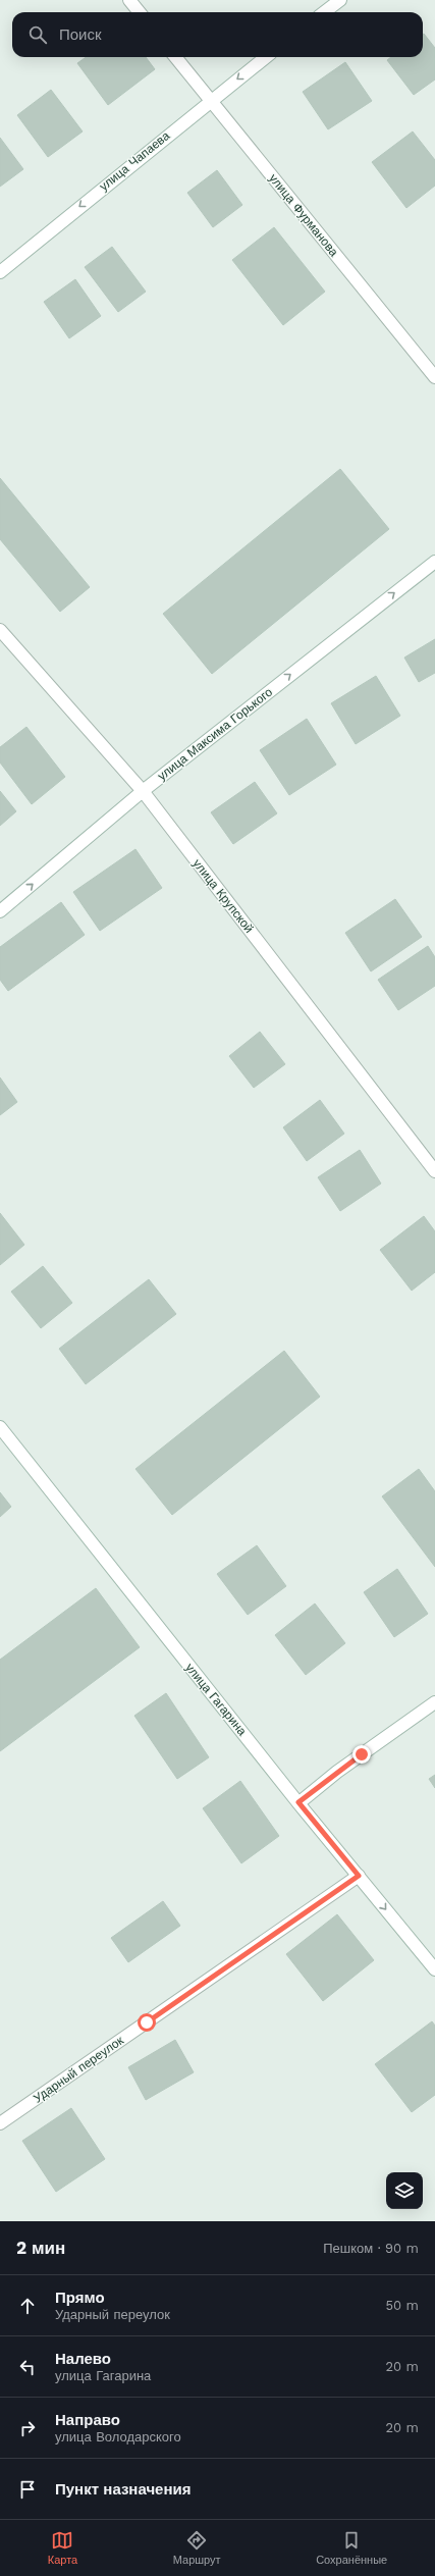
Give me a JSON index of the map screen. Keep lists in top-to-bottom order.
{
  "streets": {
    "street": [
      "улица Чапаева",
      "улица Фурманова",
      "улица Максима Горького",
      "улица Крупской",
      "улица Гагарина",
      "Ударный переулок"
    ]
  },
  "crossings": [
    ["улица Чапаева", "улица Фурманова"],
    ["улица Максима Горького", "улица Крупской"],
    ["улица Гагарина", "Ударный переулок"]
  ],
  "one_way": ["улица Чапаева", "улица Максима Горького"],
  "page": {
    "search": "Поиск",
    "heading": ["2 мин", "Пешком · 90 m"],
    "list": [
      ["Прямо", "Ударный переулок", "50 m"],
      ["Налево", "улица Гагарина", "20 m"],
      ["Направо", "улица Володарского", "20 m"],
      "Пункт назначения"
    ],
    "nav": ["Карта", "Маршрут", "Сохранённые"]
  }
}
